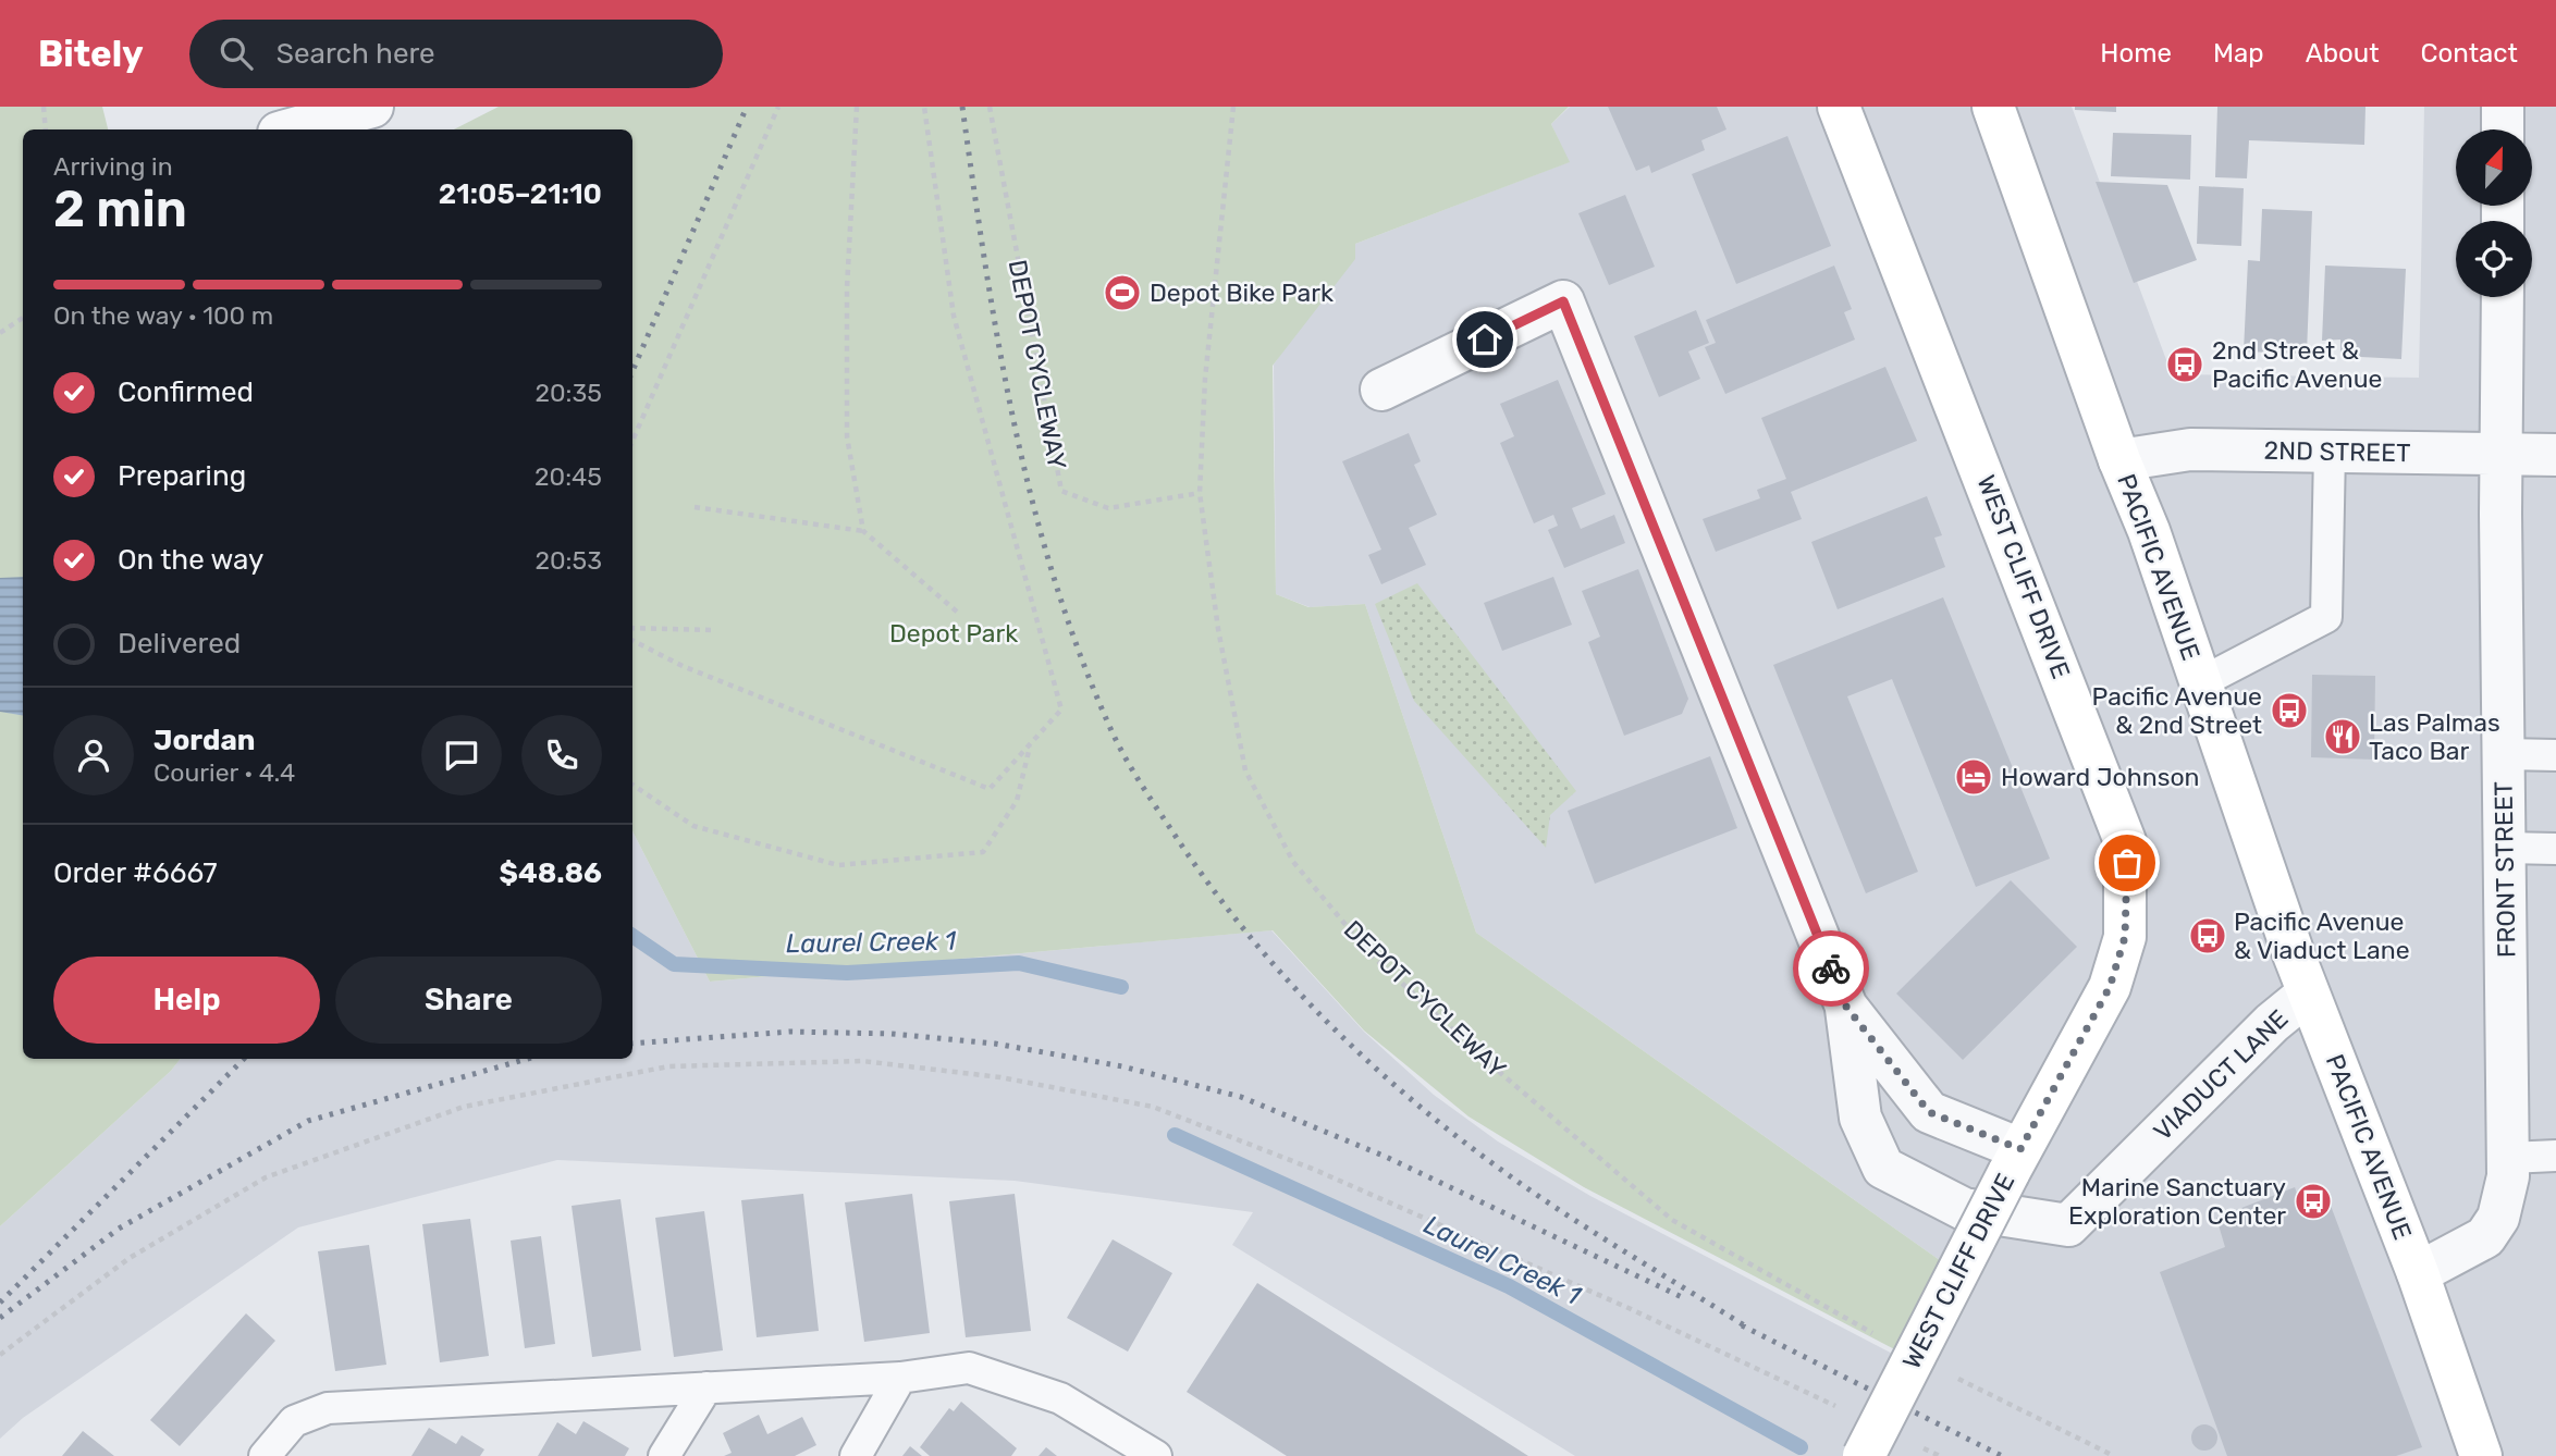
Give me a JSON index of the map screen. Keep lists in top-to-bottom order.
{
  "streets": {
    "main road": ["PACIFIC AVENUE", "WEST CLIFF DRIVE"],
    "street": ["2ND STREET", "FRONT STREET", "VIADUCT LANE"],
    "path": ["DEPOT CYCLEWAY"]
  },
  "crossings": [
    ["2ND STREET", "PACIFIC AVENUE"],
    ["2ND STREET", "FRONT STREET"],
    ["PACIFIC AVENUE", "FRONT STREET"],
    ["PACIFIC AVENUE", "VIADUCT LANE"]
  ],
  "water": ["Laurel Creek 1"],
  "parks": ["Depot Park"],
  "places": {
    "sports": ["Depot Bike Park"],
    "bus stop": [
      "2nd Street & Pacific Avenue",
      "Pacific Avenue & 2nd Street",
      "Pacific Avenue & Viaduct Lane",
      "Marine Sanctuary Exploration Center"
    ],
    "restaurant": ["Las Palmas Taco Bar"],
    "hotel": ["Howard Johnson"]
  },
  "north": "top",
  "page": {
    "header": "Bitely",
    "search": "Search here",
    "nav": [
      "Home",
      "Map",
      "About",
      "Contact"
    ],
    "heading": ["2 min", "Arriving in", "21:05–21:10"],
    "panel": [
      "Jordan",
      "Courier · 4.4",
      "Order #6667",
      "$48.86"
    ],
    "bar": "On the way · 100 m",
    "list": [
      ["Confirmed", "20:35"],
      ["Preparing", "20:45"],
      ["On the way", "20:53"],
      "Delivered"
    ],
    "buttons": ["Help", "Share"]
  }
}
